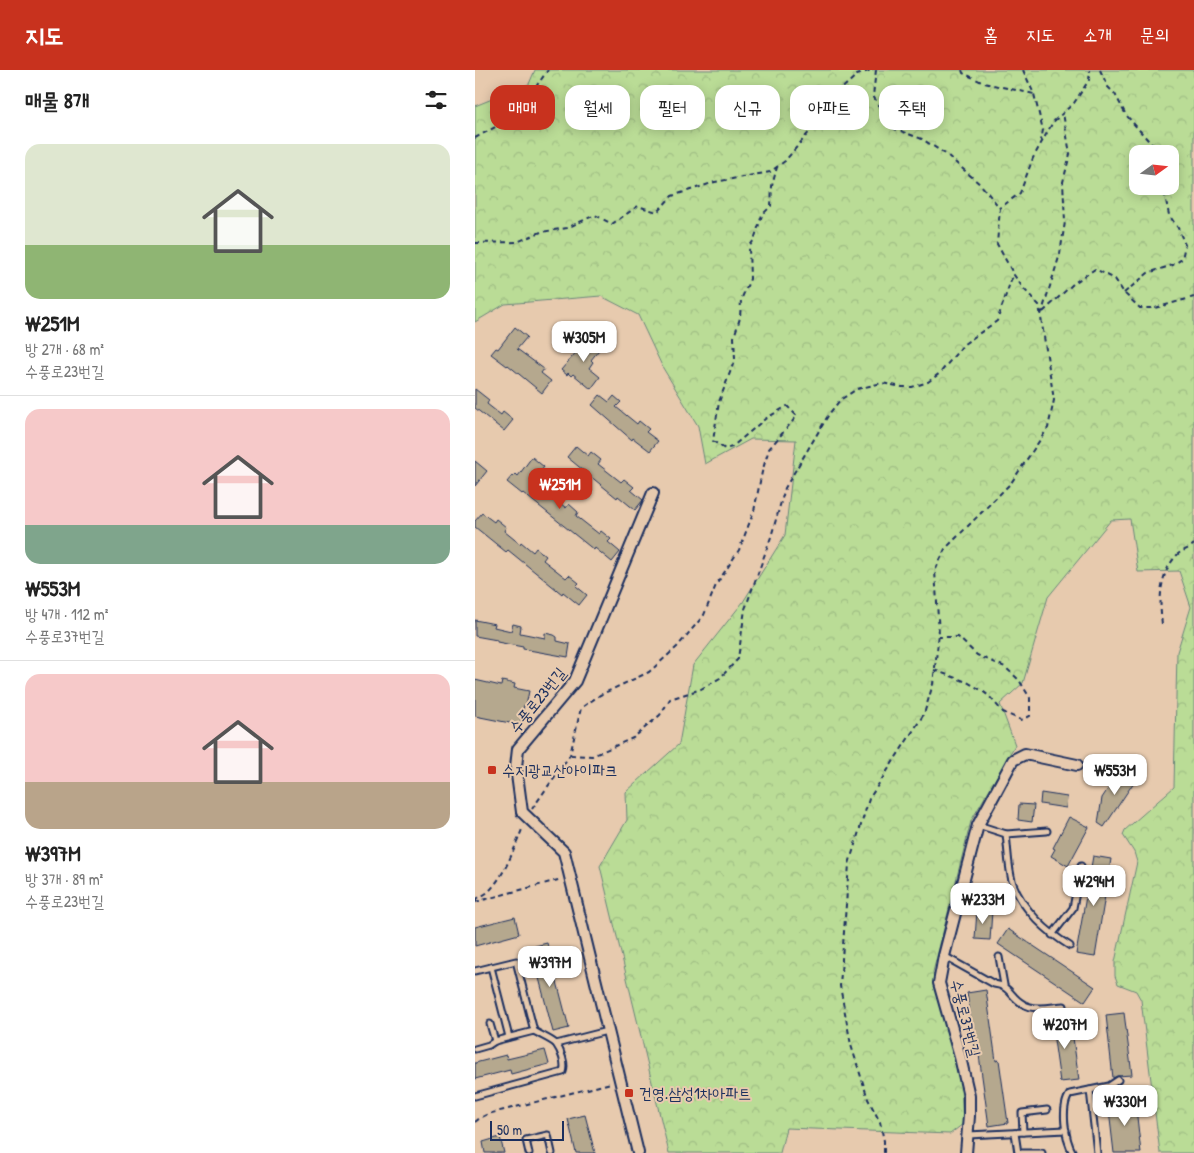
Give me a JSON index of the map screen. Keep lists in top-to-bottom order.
{
  "streets": {
    "street": ["수풍로23번길", "수풍로37번길"]
  },
  "places": {
    "transit": ["수지광교산아이파크", "건영.삼성1차아파트"]
  },
  "scale_bar": "50 m",
  "north": "right",
  "page": {
    "header": "지도",
    "nav": [
      "홈",
      "지도",
      "소개",
      "문의"
    ],
    "heading": "매물 8개",
    "chip": [
      "매매",
      "월세",
      "필터",
      "신규",
      "아파트",
      "주택"
    ],
    "list": [
      {
        "name": "₩251M",
        "note": "방 2개 · 68 m² · 수풍로23번길"
      },
      {
        "name": "₩553M",
        "note": "방 4개 · 112 m² · 수풍로37번길"
      },
      {
        "name": "₩397M",
        "note": "방 3개 · 89 m² · 수풍로23번길"
      }
    ],
    "price": [
      "₩305M",
      "₩251M",
      "₩553M",
      "₩294M",
      "₩233M",
      "₩397M",
      "₩207M",
      "₩330M"
    ],
    "scale": "50 m"
  }
}
